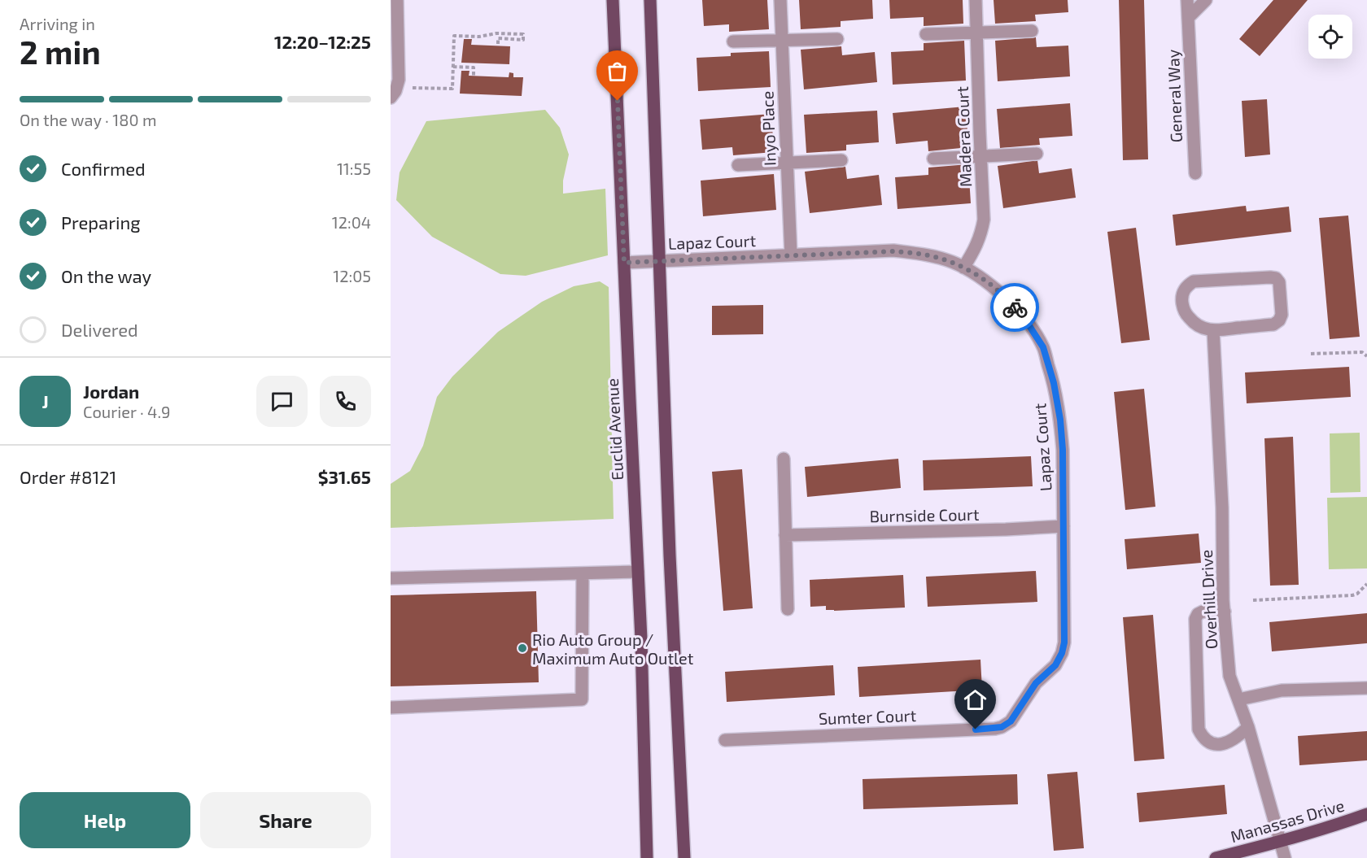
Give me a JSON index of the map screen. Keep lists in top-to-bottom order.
{
  "streets": {
    "main road": ["Euclid Avenue", "Manassas Drive"],
    "street": [
      "General Way",
      "Inyo Place",
      "Madera Court",
      "Lapaz Court",
      "Burnside Court",
      "Overhill Drive",
      "Sumter Court"
    ]
  },
  "crossings": [
    ["Inyo Place", "Lapaz Court"],
    ["Madera Court", "Lapaz Court"],
    ["Lapaz Court", "Euclid Avenue"],
    ["Lapaz Court", "Burnside Court"],
    ["Lapaz Court", "Sumter Court"],
    ["Overhill Drive", "Manassas Drive"]
  ],
  "places": ["Rio Auto Group / Maximum Auto Outlet"],
  "page": {
    "heading": ["2 min", "Arriving in", "12:20–12:25"],
    "panel": [
      "Jordan",
      "Courier · 4.9",
      "Order #8121",
      "$31.65"
    ],
    "bar": "On the way · 180 m",
    "list": [
      ["Confirmed", "11:55"],
      ["Preparing", "12:04"],
      ["On the way", "12:05"],
      "Delivered"
    ],
    "round": "J",
    "buttons": ["Help", "Share"]
  }
}
